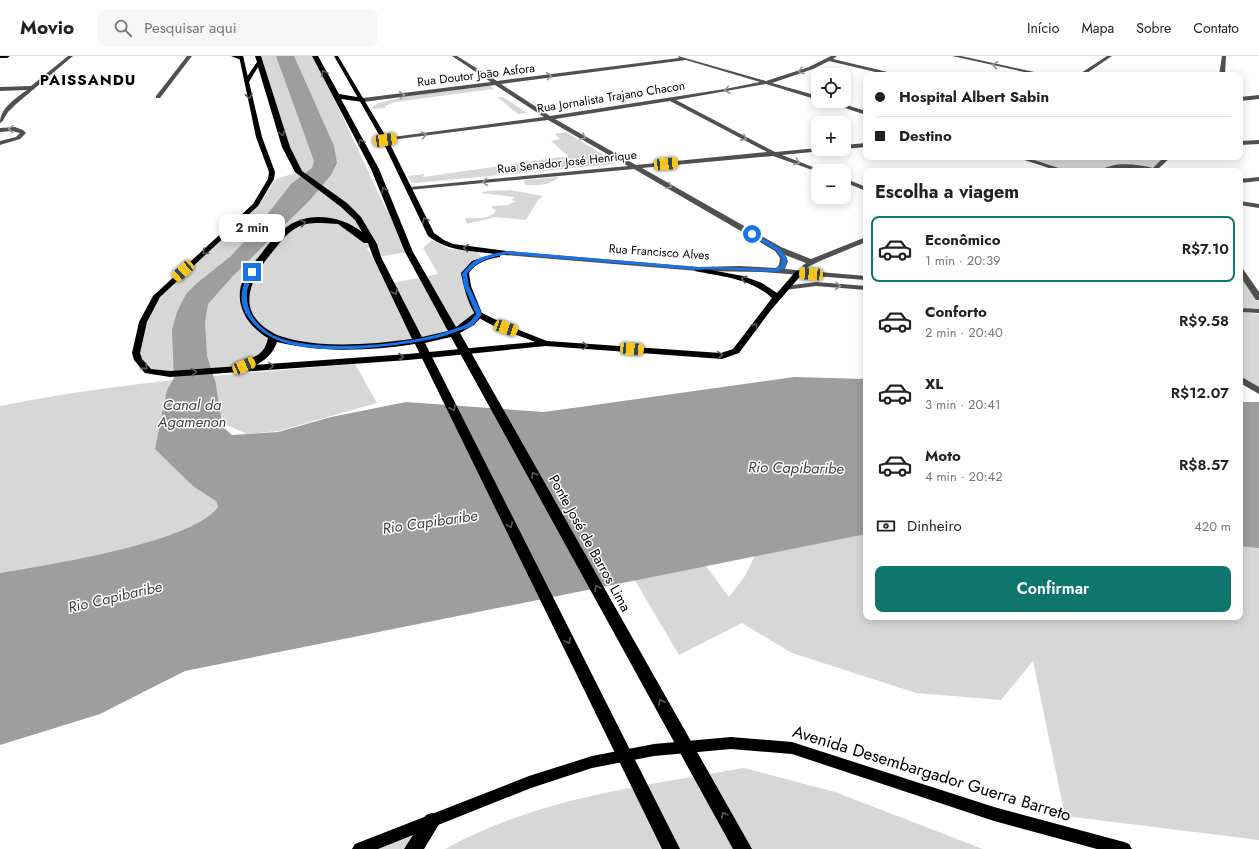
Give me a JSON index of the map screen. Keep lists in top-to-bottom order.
{
  "streets": {
    "highway": ["Ponte José de Barros Lima"],
    "main road": ["Rua Francisco Alves", "Avenida Desembargador Guerra Barreto"],
    "street": ["Rua Doutor João Asfora", "Rua Jornalista Trajano Chacon", "Rua Senador José Henrique"]
  },
  "crossings": [
    ["Rua Senador José Henrique", "Rua Francisco Alves"]
  ],
  "one_way": ["Rua Doutor João Asfora", "Rua Senador José Henrique"],
  "districts": ["PAISSANDU"],
  "water": ["Canal da Agamenon", "Rio Capibaribe"],
  "page": {
    "header": "Movio",
    "search": "Pesquisar aqui",
    "nav": [
      "Início",
      "Mapa",
      "Sobre",
      "Contato"
    ],
    "map_buttons": ["+", "−"],
    "banner": ["Hospital Albert Sabin", "Destino"],
    "heading": "Escolha a viagem",
    "bubble": "2 min",
    "list": [
      {
        "name": "Econômico",
        "note": "1 min · 20:39",
        "value": "R$7.10"
      },
      {
        "name": "Conforto",
        "note": "2 min · 20:40",
        "value": "R$9.58"
      },
      {
        "name": "XL",
        "note": "3 min · 20:41",
        "value": "R$12.07"
      },
      {
        "name": "Moto",
        "note": "4 min · 20:42",
        "value": "R$8.57"
      }
    ],
    "pay": ["Dinheiro", "420 m"],
    "buttons": "Confirmar"
  }
}
